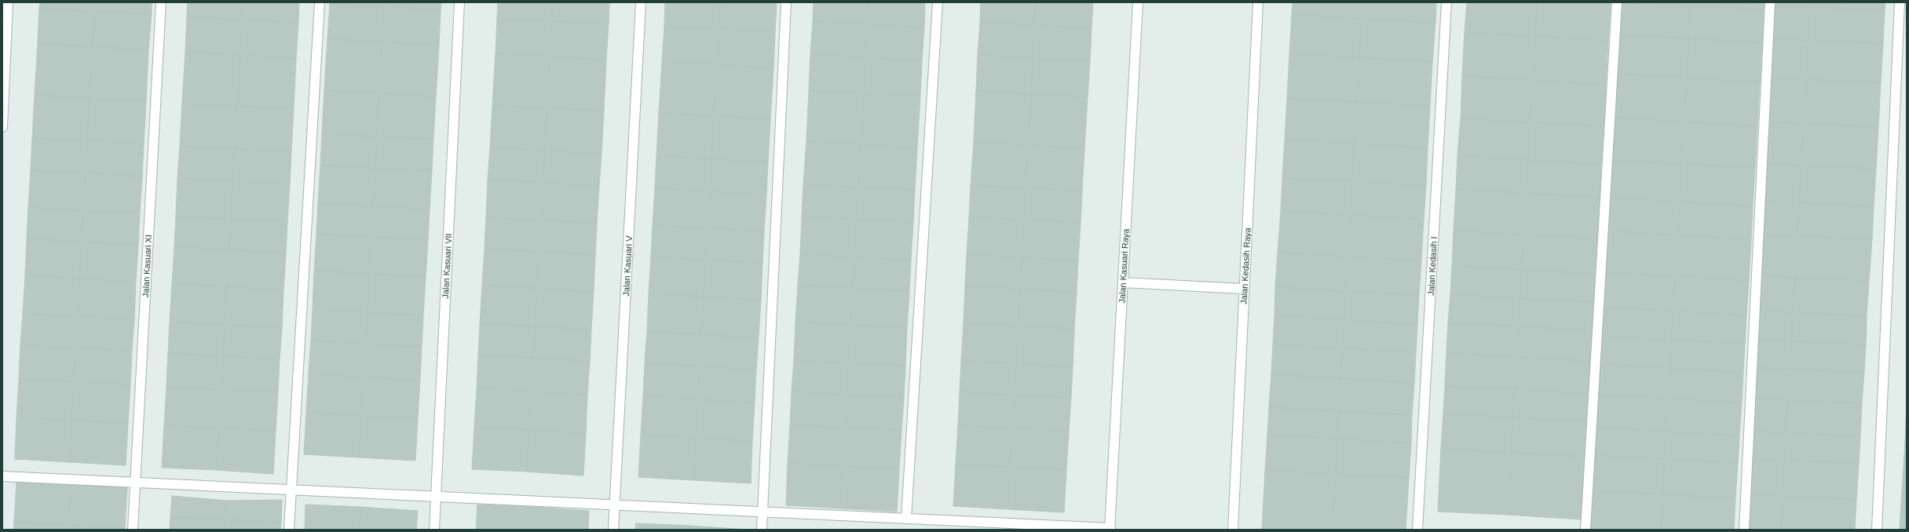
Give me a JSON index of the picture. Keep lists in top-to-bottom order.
{
  "streets": {
    "street": [
      "Jalan Kasuari XI",
      "Jalan Kasuari VII",
      "Jalan Kasuari V",
      "Jalan Kasuari Raya",
      "Jalan Kedasih Raya",
      "Jalan Kedasih I"
    ]
  }
}
